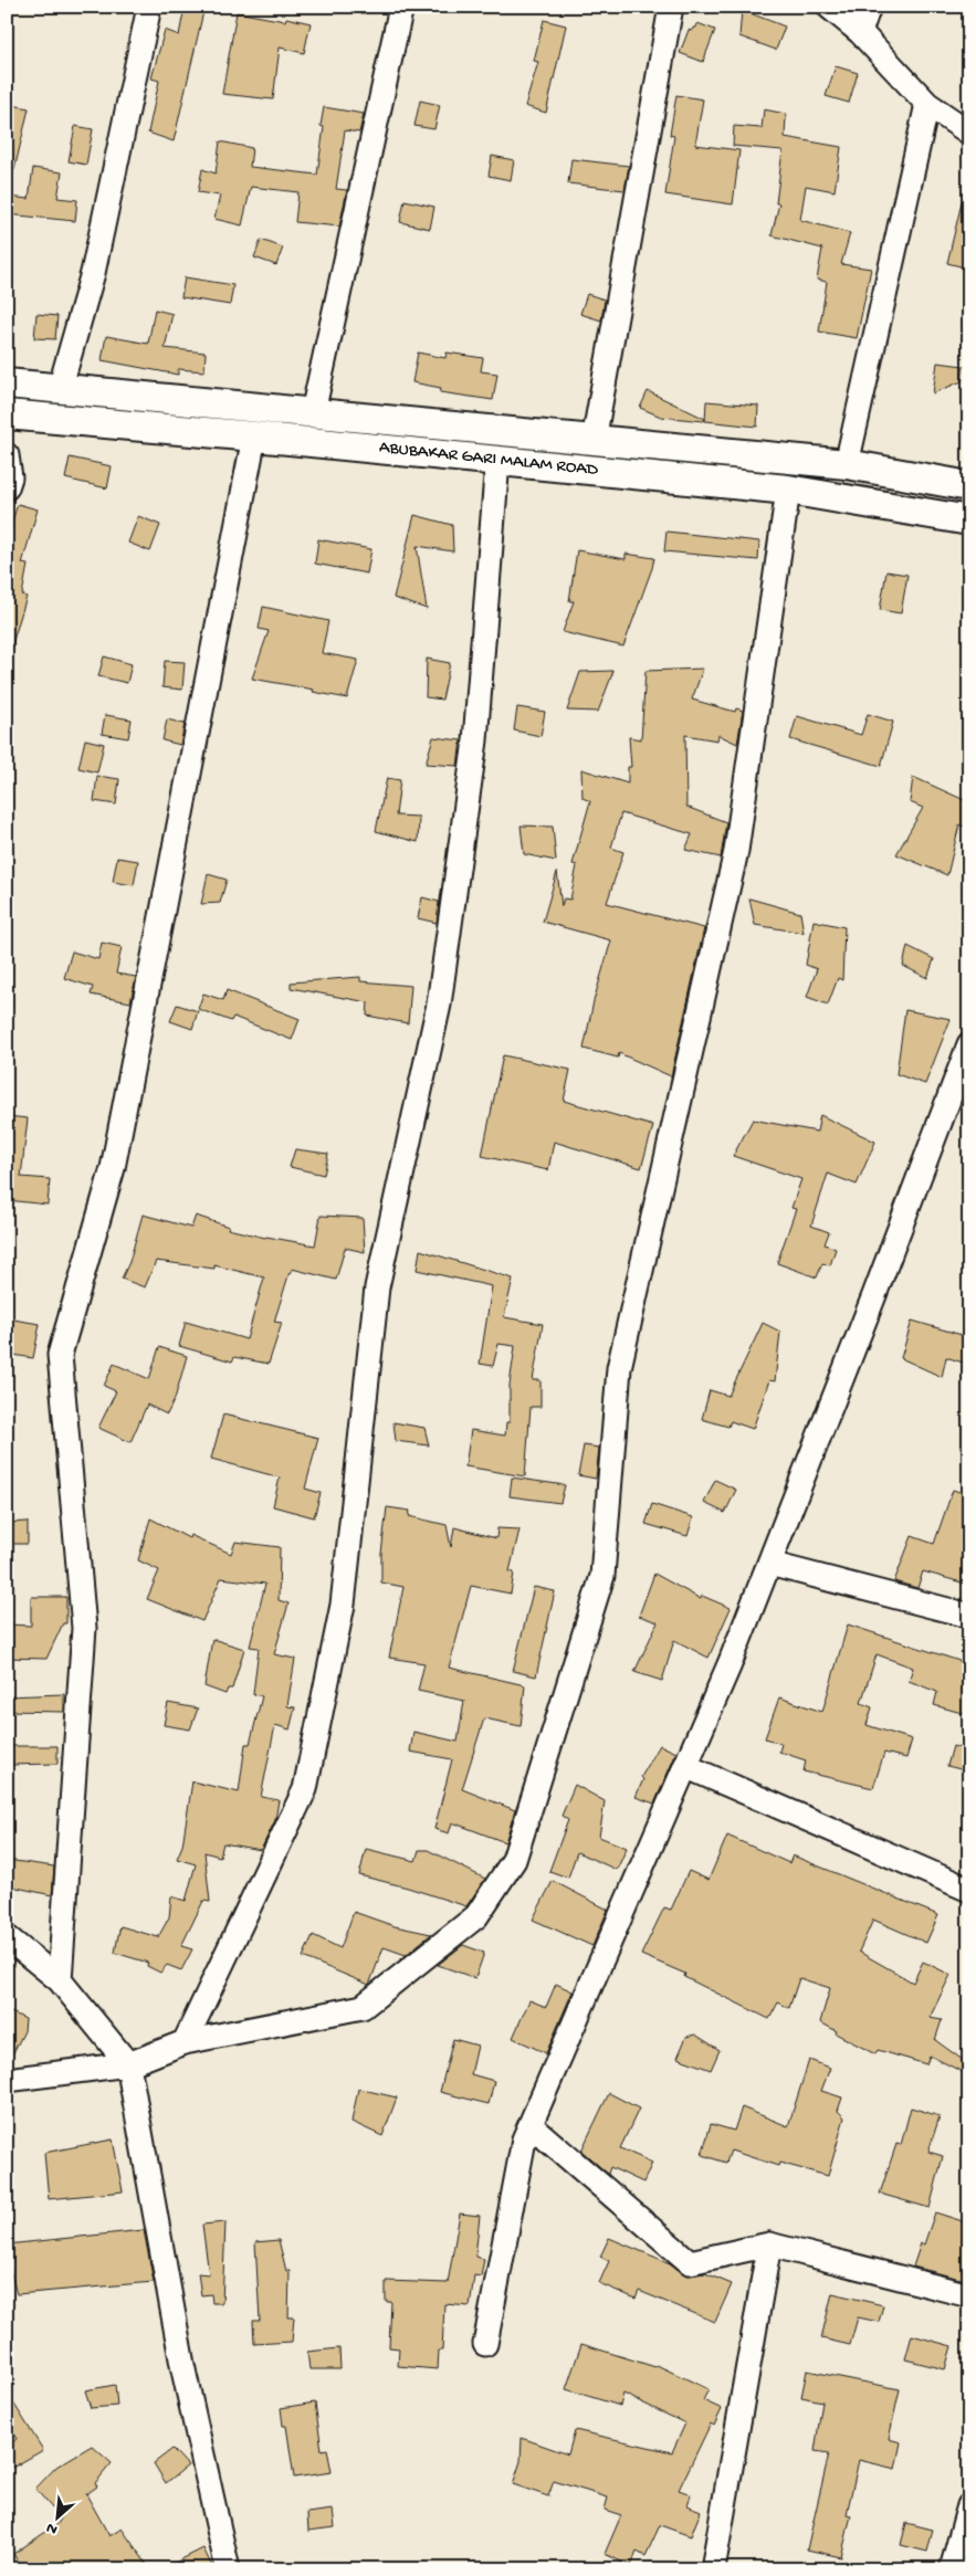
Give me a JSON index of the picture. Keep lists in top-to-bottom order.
{
  "streets": {
    "street": ["ABUBAKAR GARI MALAM ROAD"]
  },
  "north": "bottom left"
}
